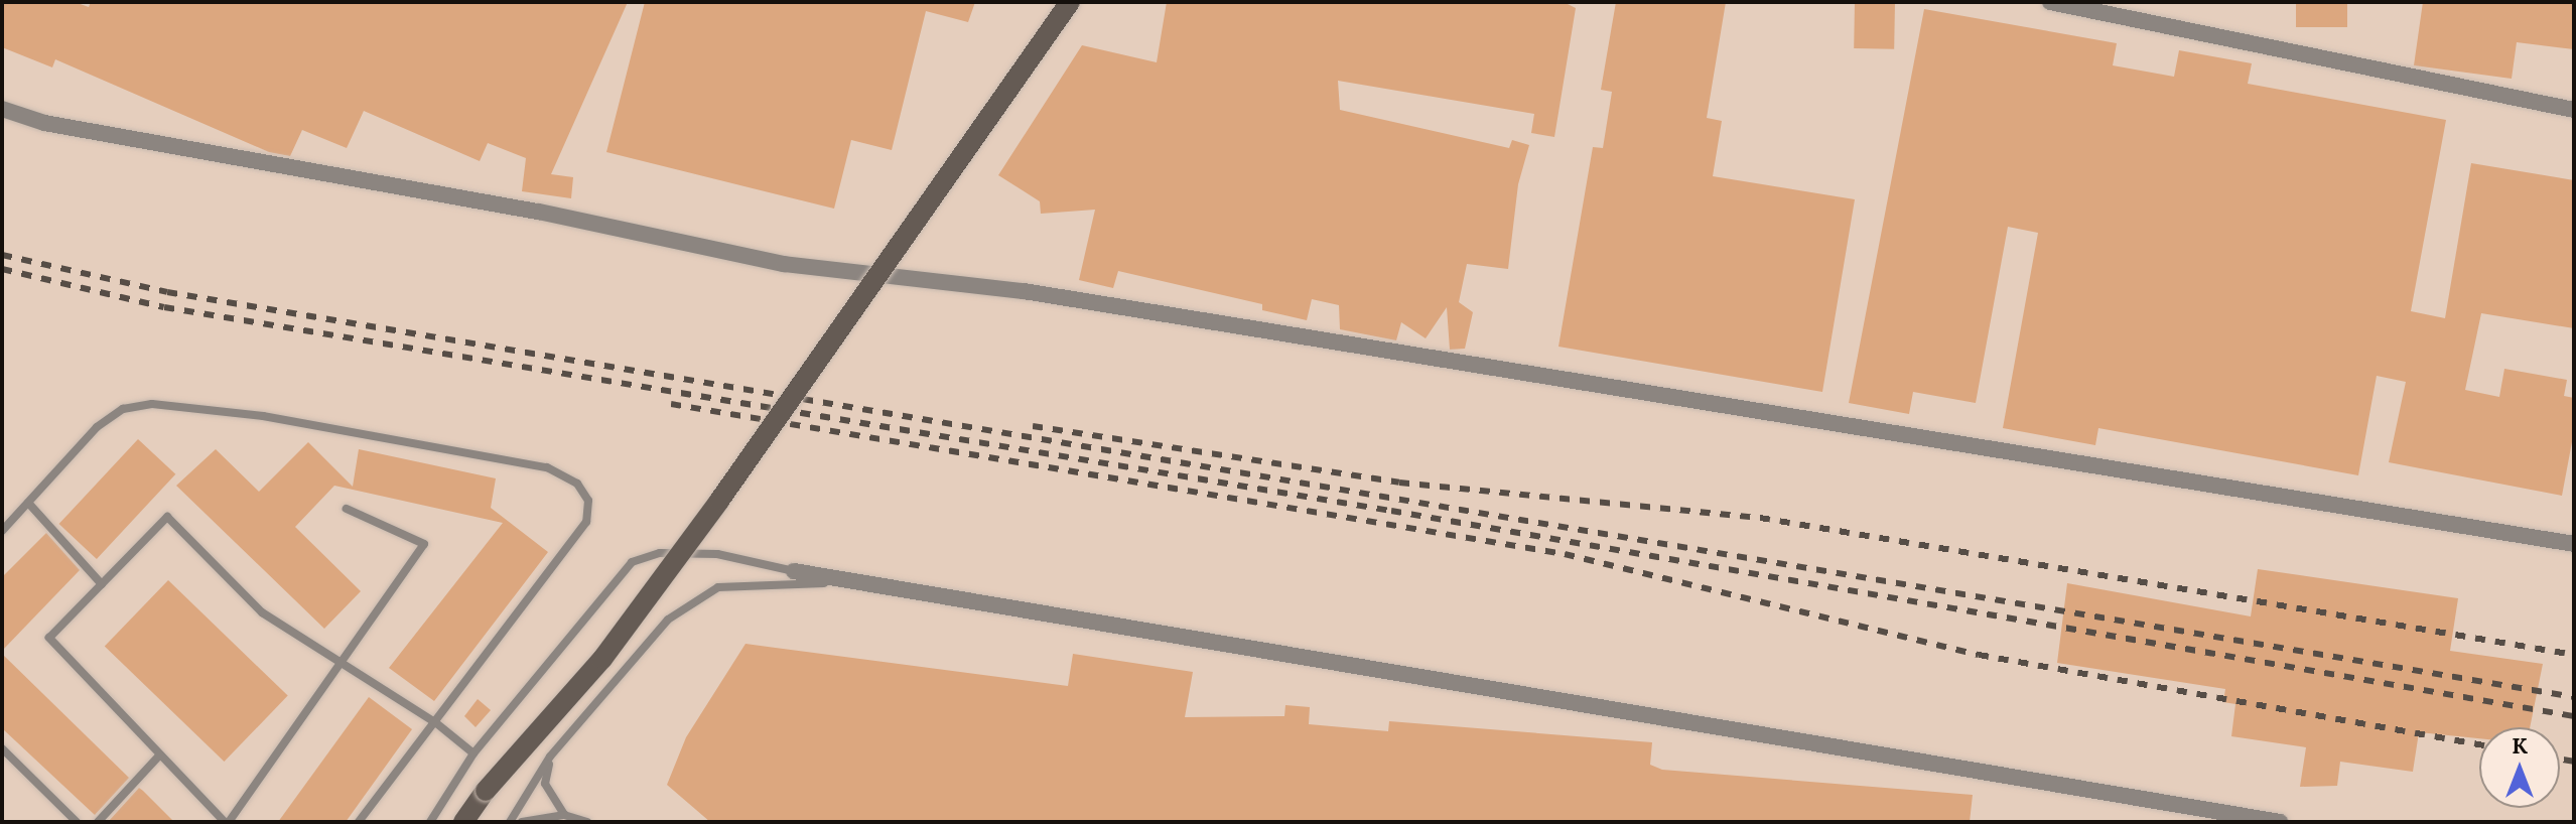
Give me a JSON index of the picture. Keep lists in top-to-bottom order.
{
  "north": "top"
}
